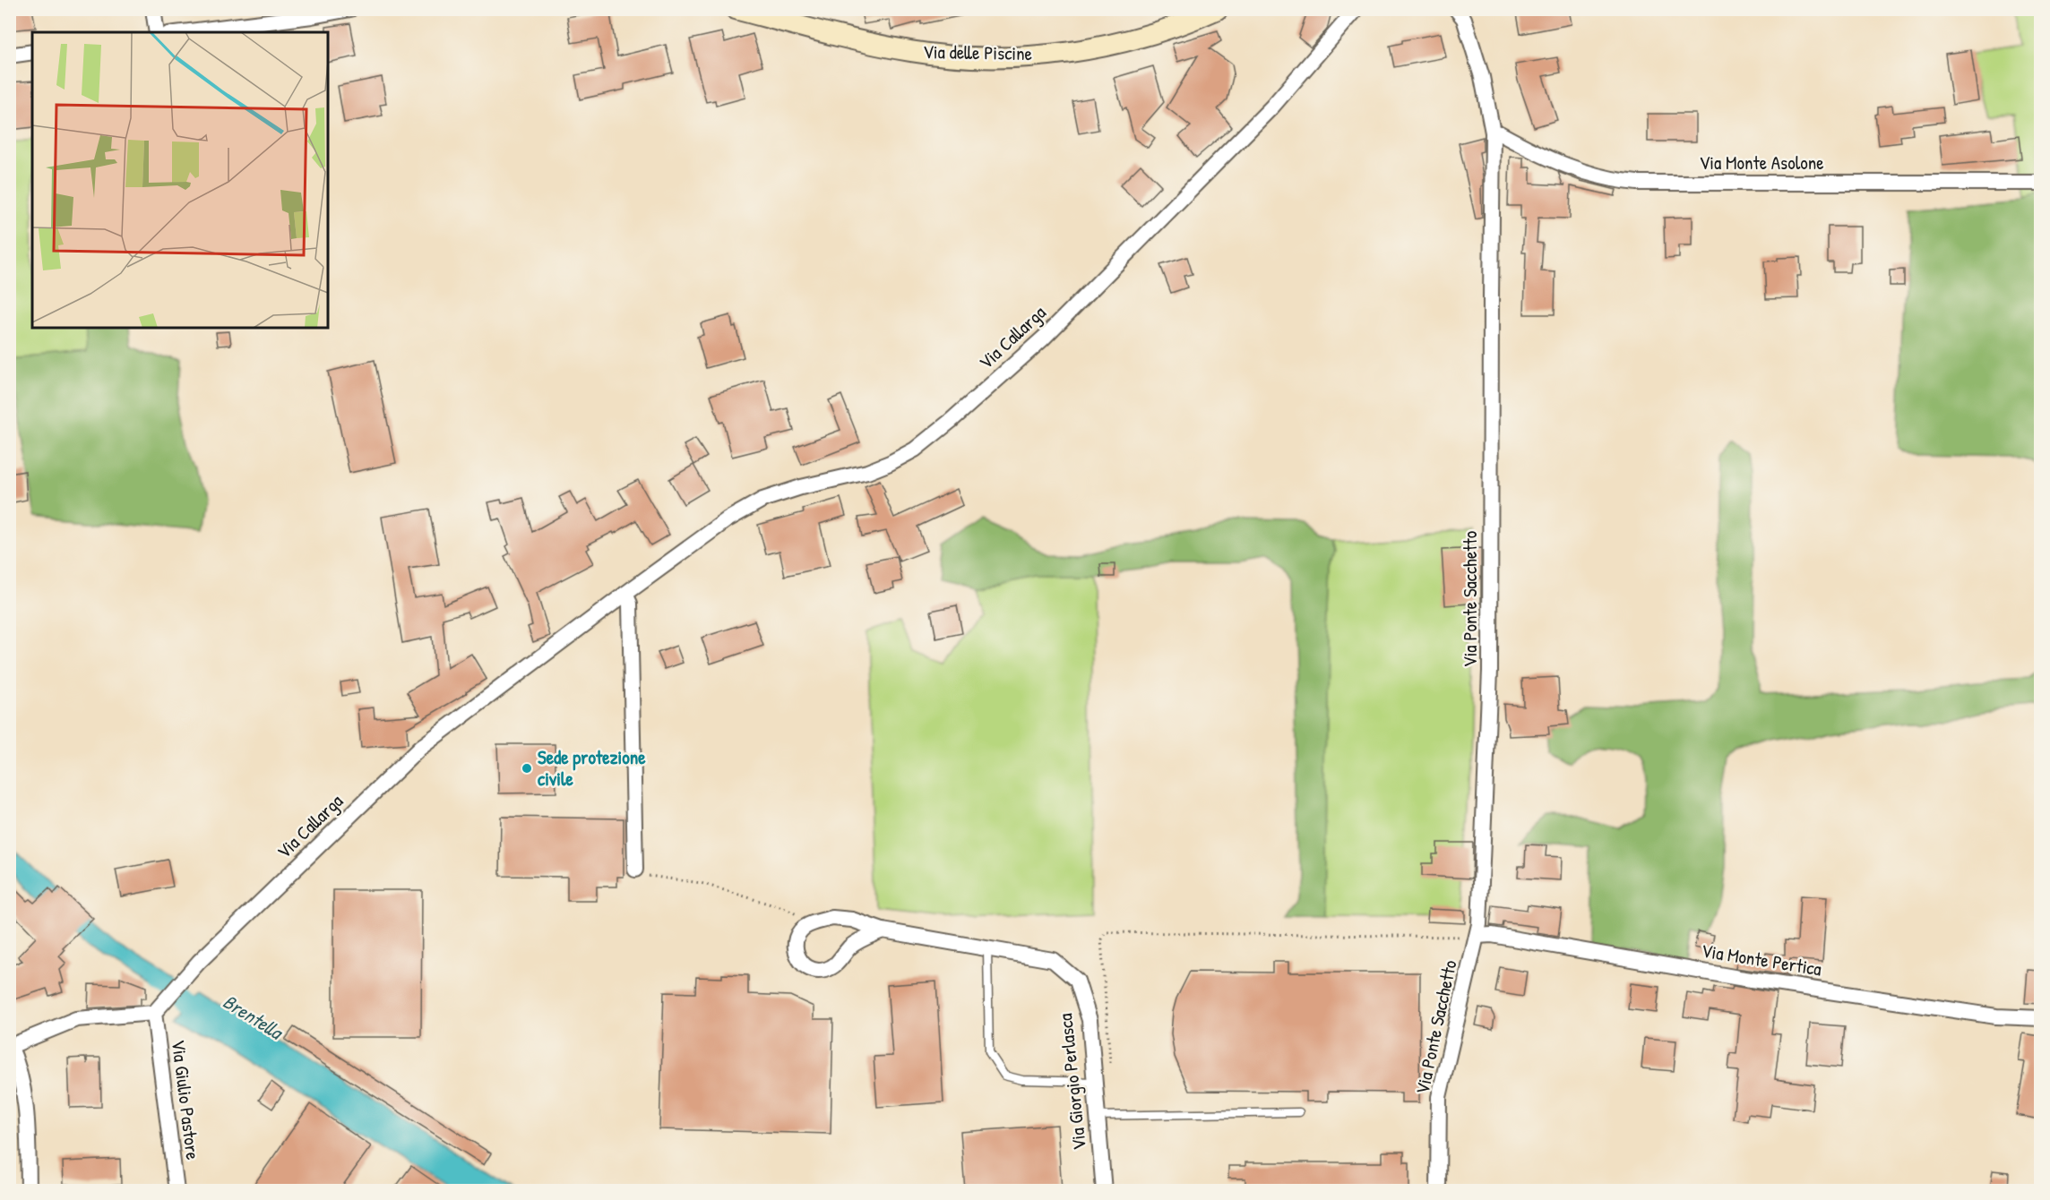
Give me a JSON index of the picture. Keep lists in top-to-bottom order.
{
  "streets": {
    "street": [
      "Via delle Piscine",
      "Via Monte Asolone",
      "Via Callarga",
      "Via Ponte Sacchetto",
      "Via Monte Pertica",
      "Via Giorgio Perlasca",
      "Via Giulio Pastore"
    ]
  },
  "crossings": [
    ["Via Monte Asolone", "Via Ponte Sacchetto"],
    ["Via Callarga", "Via Giulio Pastore"],
    ["Via Ponte Sacchetto", "Via Monte Pertica"]
  ],
  "water": ["Brentella"],
  "places": ["Sede protezione civile"]
}
